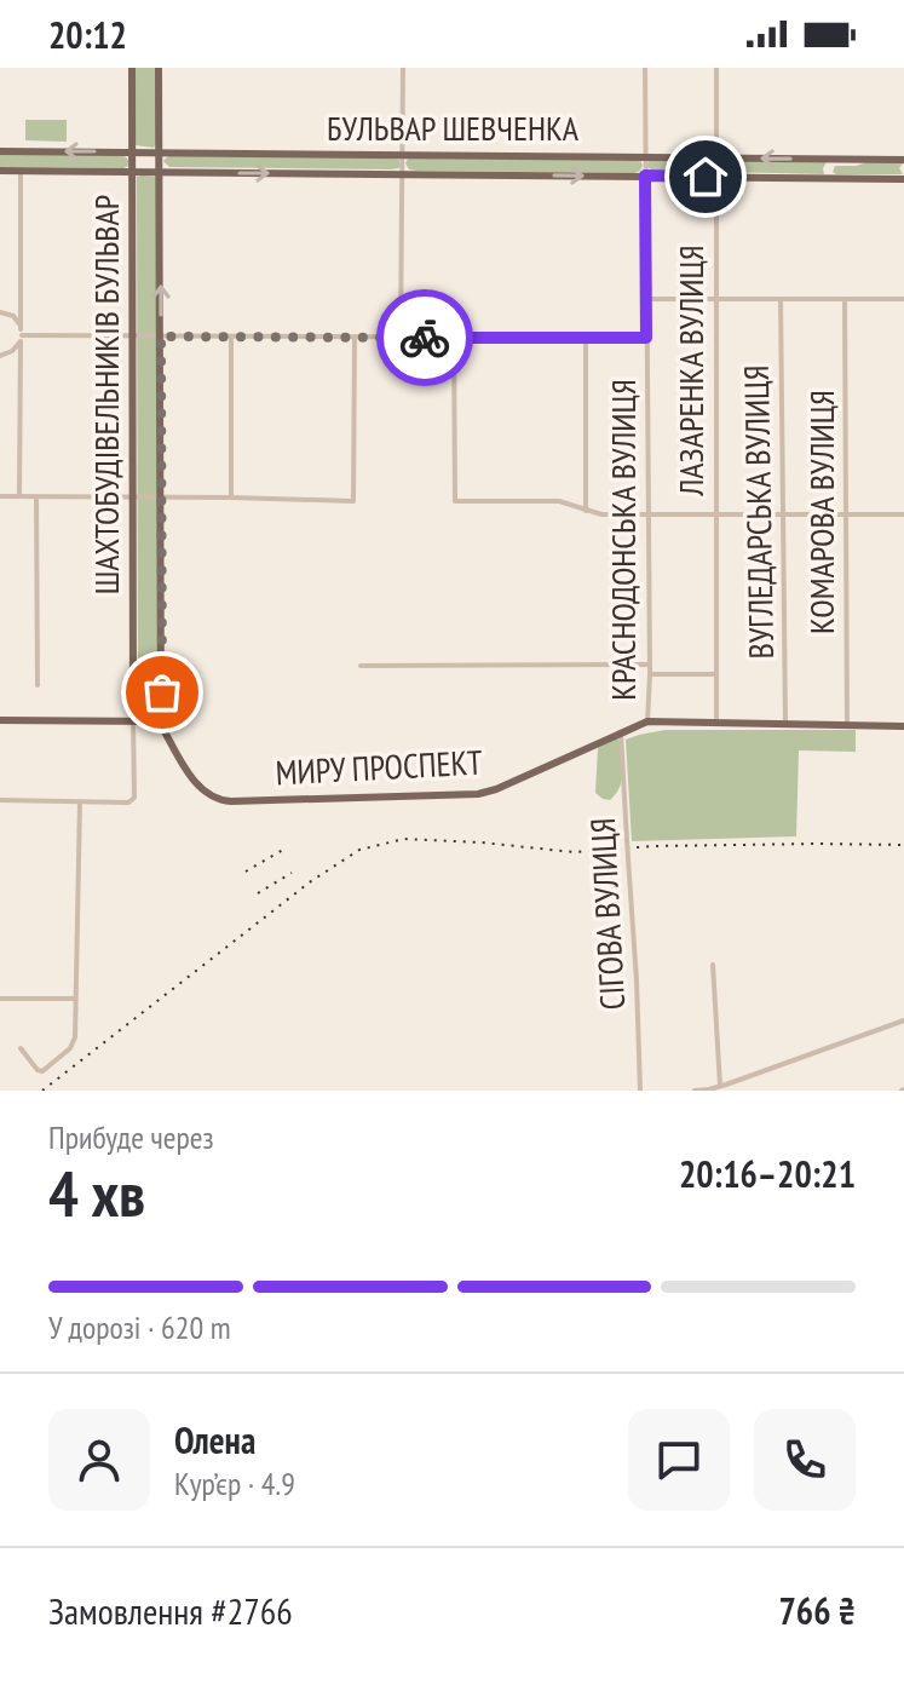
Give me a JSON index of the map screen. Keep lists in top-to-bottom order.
{
  "streets": {
    "main road": ["БУЛЬВАР ШЕВЧЕНКА", "ШАХТОБУДІВЕЛЬНИКІВ БУЛЬВАР", "МИРУ ПРОСПЕКТ"],
    "street": [
      "ЛАЗАРЕНКА ВУЛИЦЯ",
      "ВУГЛЕДАРСЬКА ВУЛИЦЯ",
      "КОМАРОВА ВУЛИЦЯ",
      "КРАСНОДОНСЬКА ВУЛИЦЯ",
      "СІГОВА ВУЛИЦЯ"
    ]
  },
  "crossings": [
    ["БУЛЬВАР ШЕВЧЕНКА", "ЛАЗАРЕНКА ВУЛИЦЯ"],
    ["БУЛЬВАР ШЕВЧЕНКА", "ШАХТОБУДІВЕЛЬНИКІВ БУЛЬВАР"],
    ["БУЛЬВАР ШЕВЧЕНКА", "КРАСНОДОНСЬКА ВУЛИЦЯ"],
    ["ЛАЗАРЕНКА ВУЛИЦЯ", "МИРУ ПРОСПЕКТ"],
    ["ШАХТОБУДІВЕЛЬНИКІВ БУЛЬВАР", "МИРУ ПРОСПЕКТ"],
    ["ВУГЛЕДАРСЬКА ВУЛИЦЯ", "МИРУ ПРОСПЕКТ"],
    ["КОМАРОВА ВУЛИЦЯ", "МИРУ ПРОСПЕКТ"],
    ["КРАСНОДОНСЬКА ВУЛИЦЯ", "МИРУ ПРОСПЕКТ"],
    ["МИРУ ПРОСПЕКТ", "СІГОВА ВУЛИЦЯ"]
  ],
  "page": {
    "status": "20:12",
    "heading": ["4 хв", "Прибуде через", "20:16–20:21"],
    "panel": [
      "Олена",
      "Кур’єр · 4.9",
      "Замовлення #2766",
      "766 ₴"
    ],
    "bar": "У дорозі · 620 m"
  }
}
